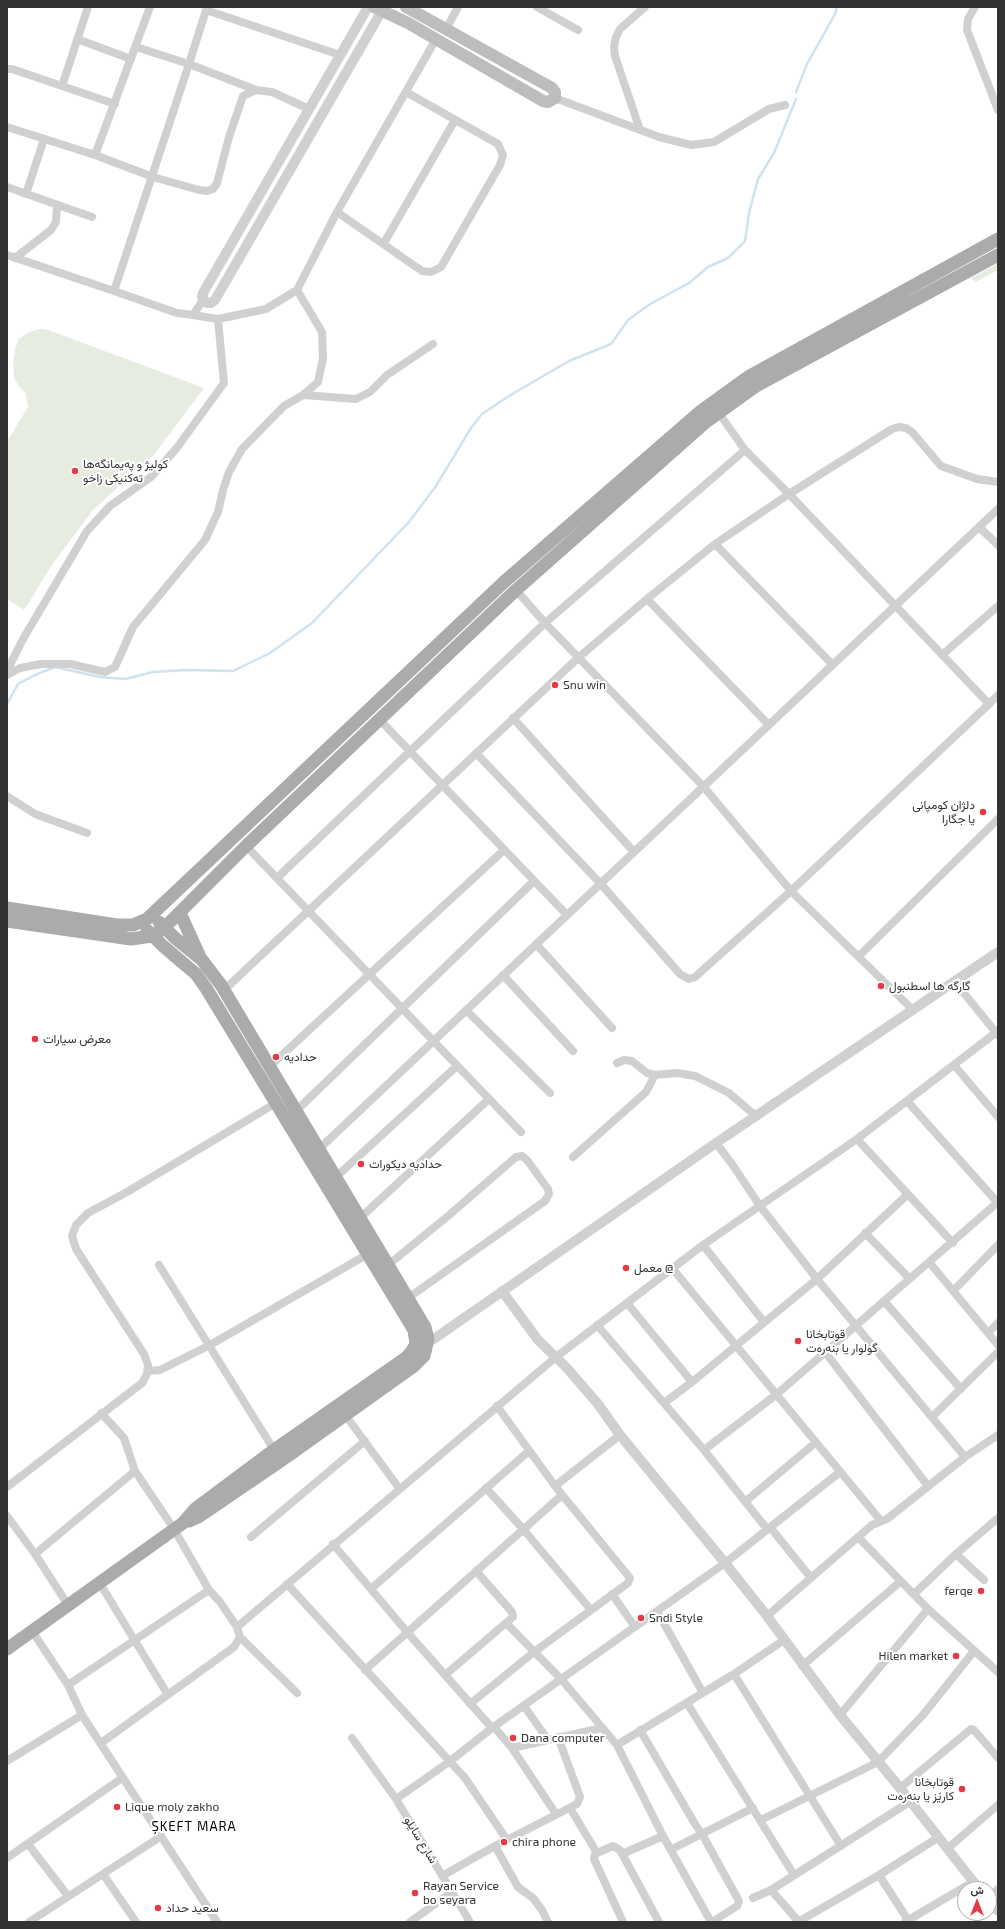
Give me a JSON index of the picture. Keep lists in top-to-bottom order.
{
  "streets": {
    "street": ["شارع سايلو"]
  },
  "districts": ["ŞKEFT MARA"],
  "places": [
    "كوليژ و په‌يمانگه‌ها ته‌كنيكى زاخو",
    "Snu win",
    "دلژان کومپانی یا جگارا",
    "گارگه ها اسطنبول",
    "معرض سيارات",
    "حداديه",
    "حداديه ديكورات",
    "معمل @",
    "قوتابخانا گولوار یا بنەرەت",
    "ferqe",
    "Sndi Style",
    "Hilen market",
    "Dana computer",
    "قوتابخانا کارێز یا بنەرەت",
    "Lique moly zakho",
    "chira phone",
    "Rayan Service bo seyara",
    "سعيد حداد"
  ],
  "north": "top"
}
